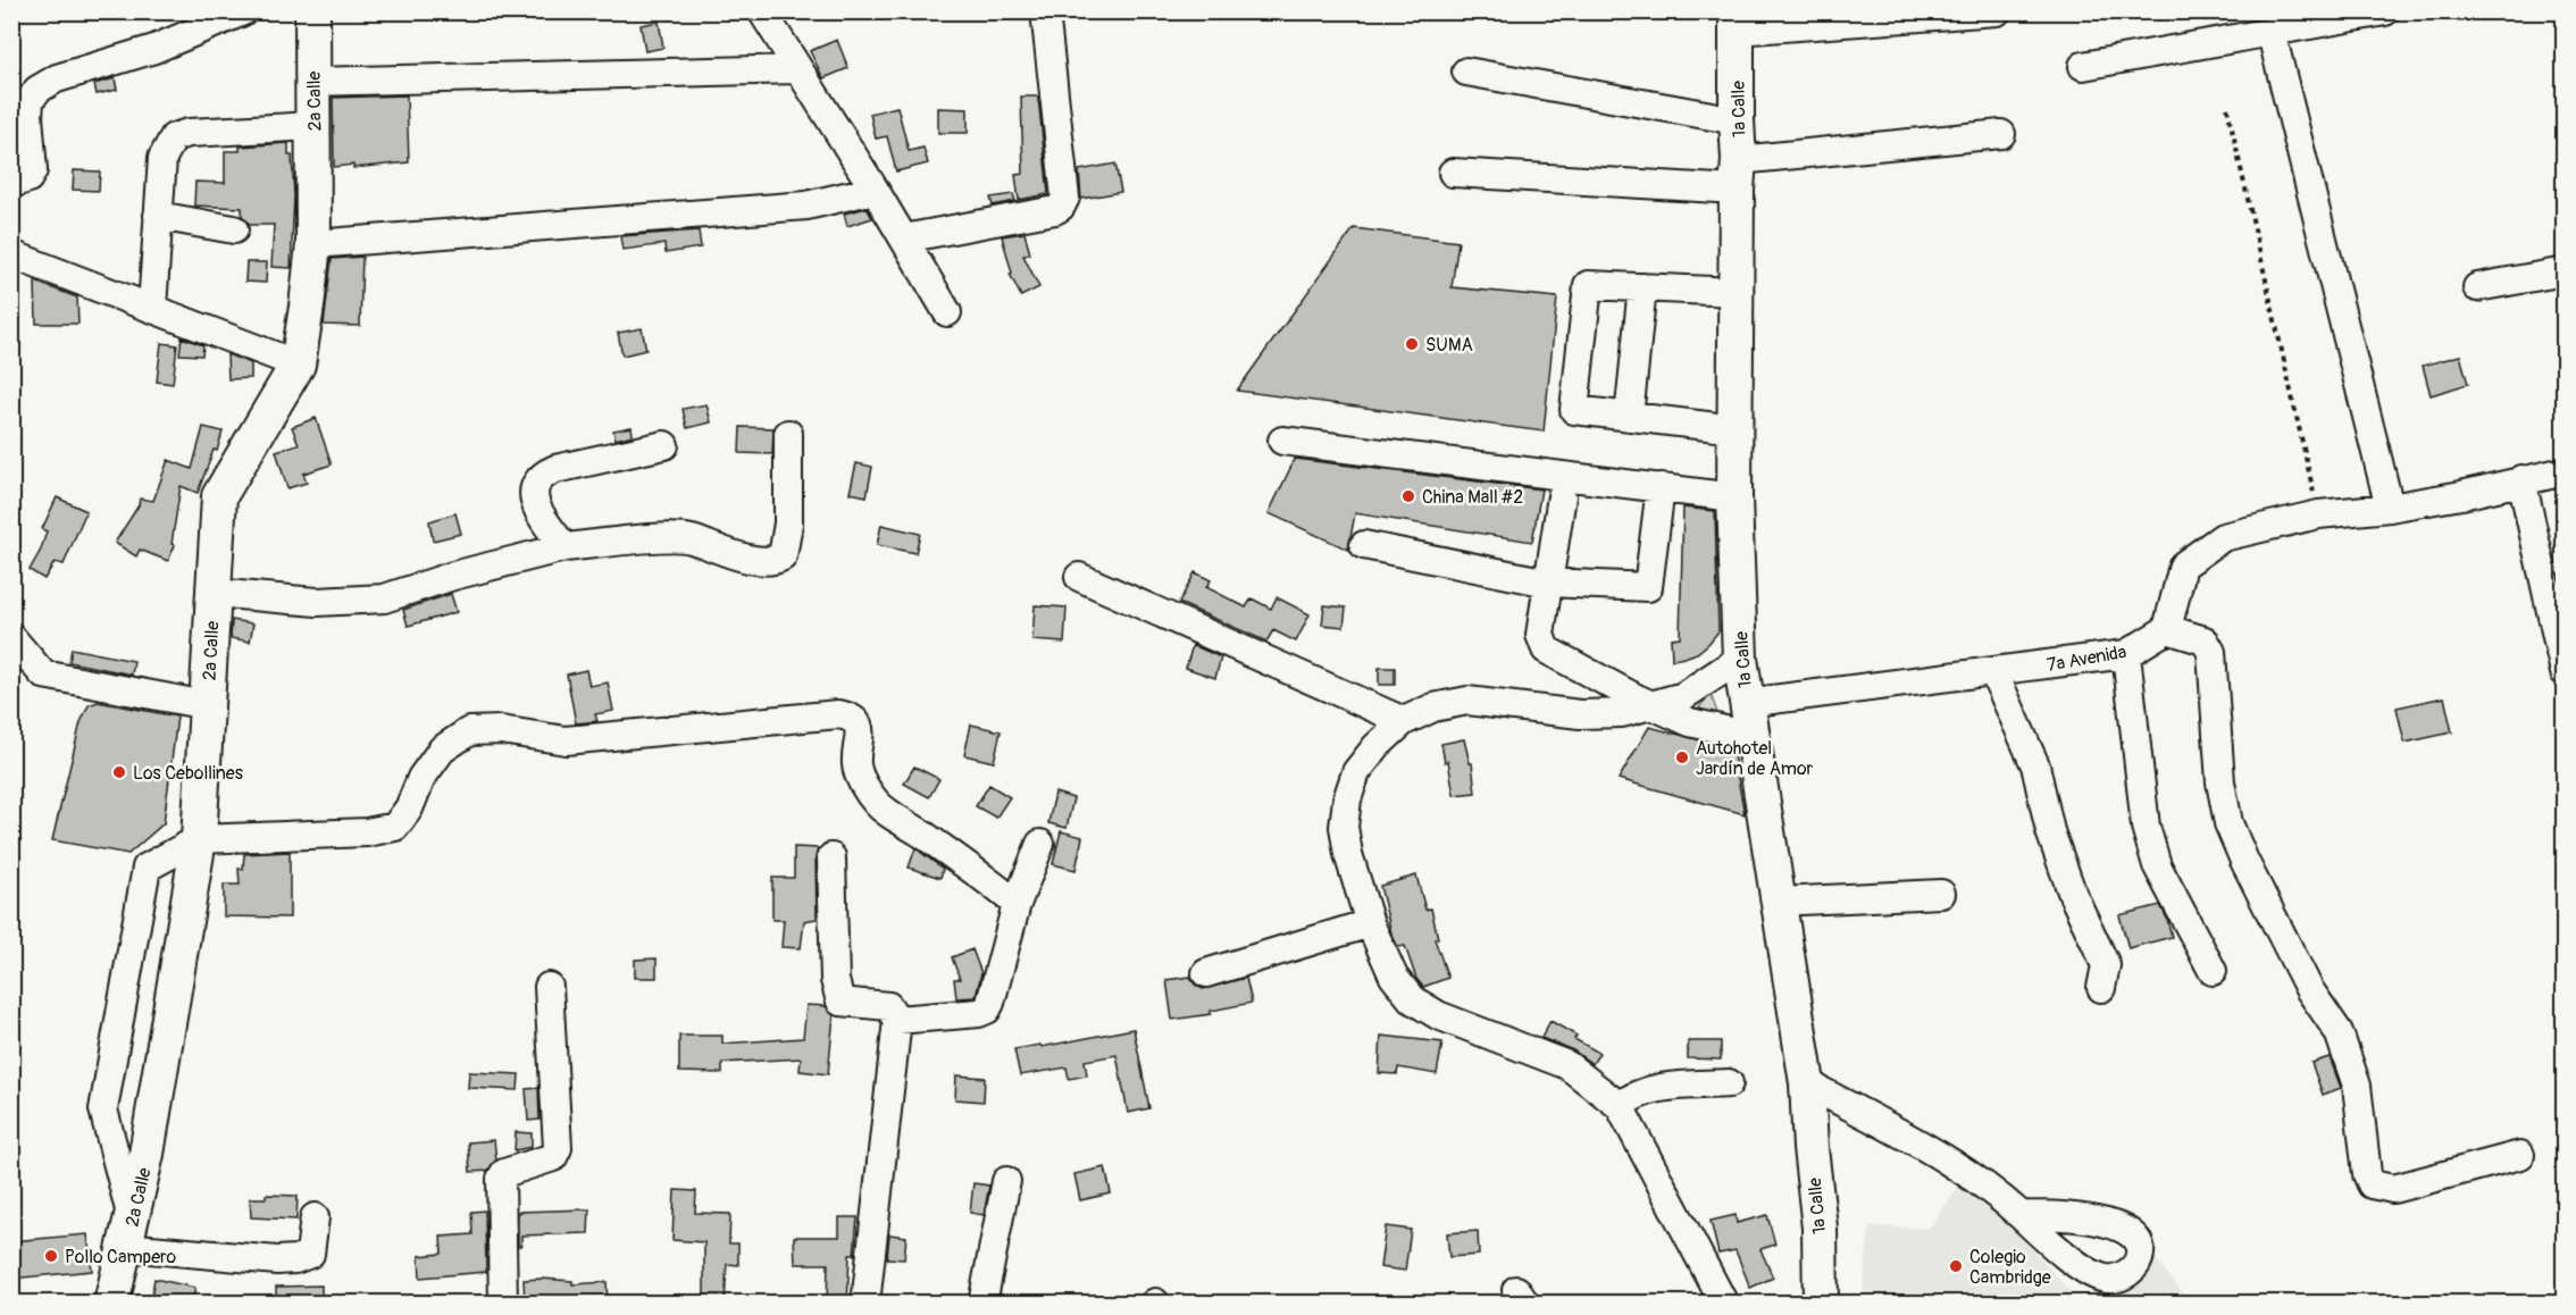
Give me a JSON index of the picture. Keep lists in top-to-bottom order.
{
  "streets": {
    "main road": ["2a Calle", "1a Calle"],
    "street": ["7a Avenida"]
  },
  "crossings": [
    ["1a Calle", "7a Avenida"]
  ],
  "places": [
    "SUMA",
    "China Mall #2",
    "Autohotel Jardín de Amor",
    "Los Cebollines",
    "Pollo Campero",
    "Colegio Cambridge"
  ]
}
